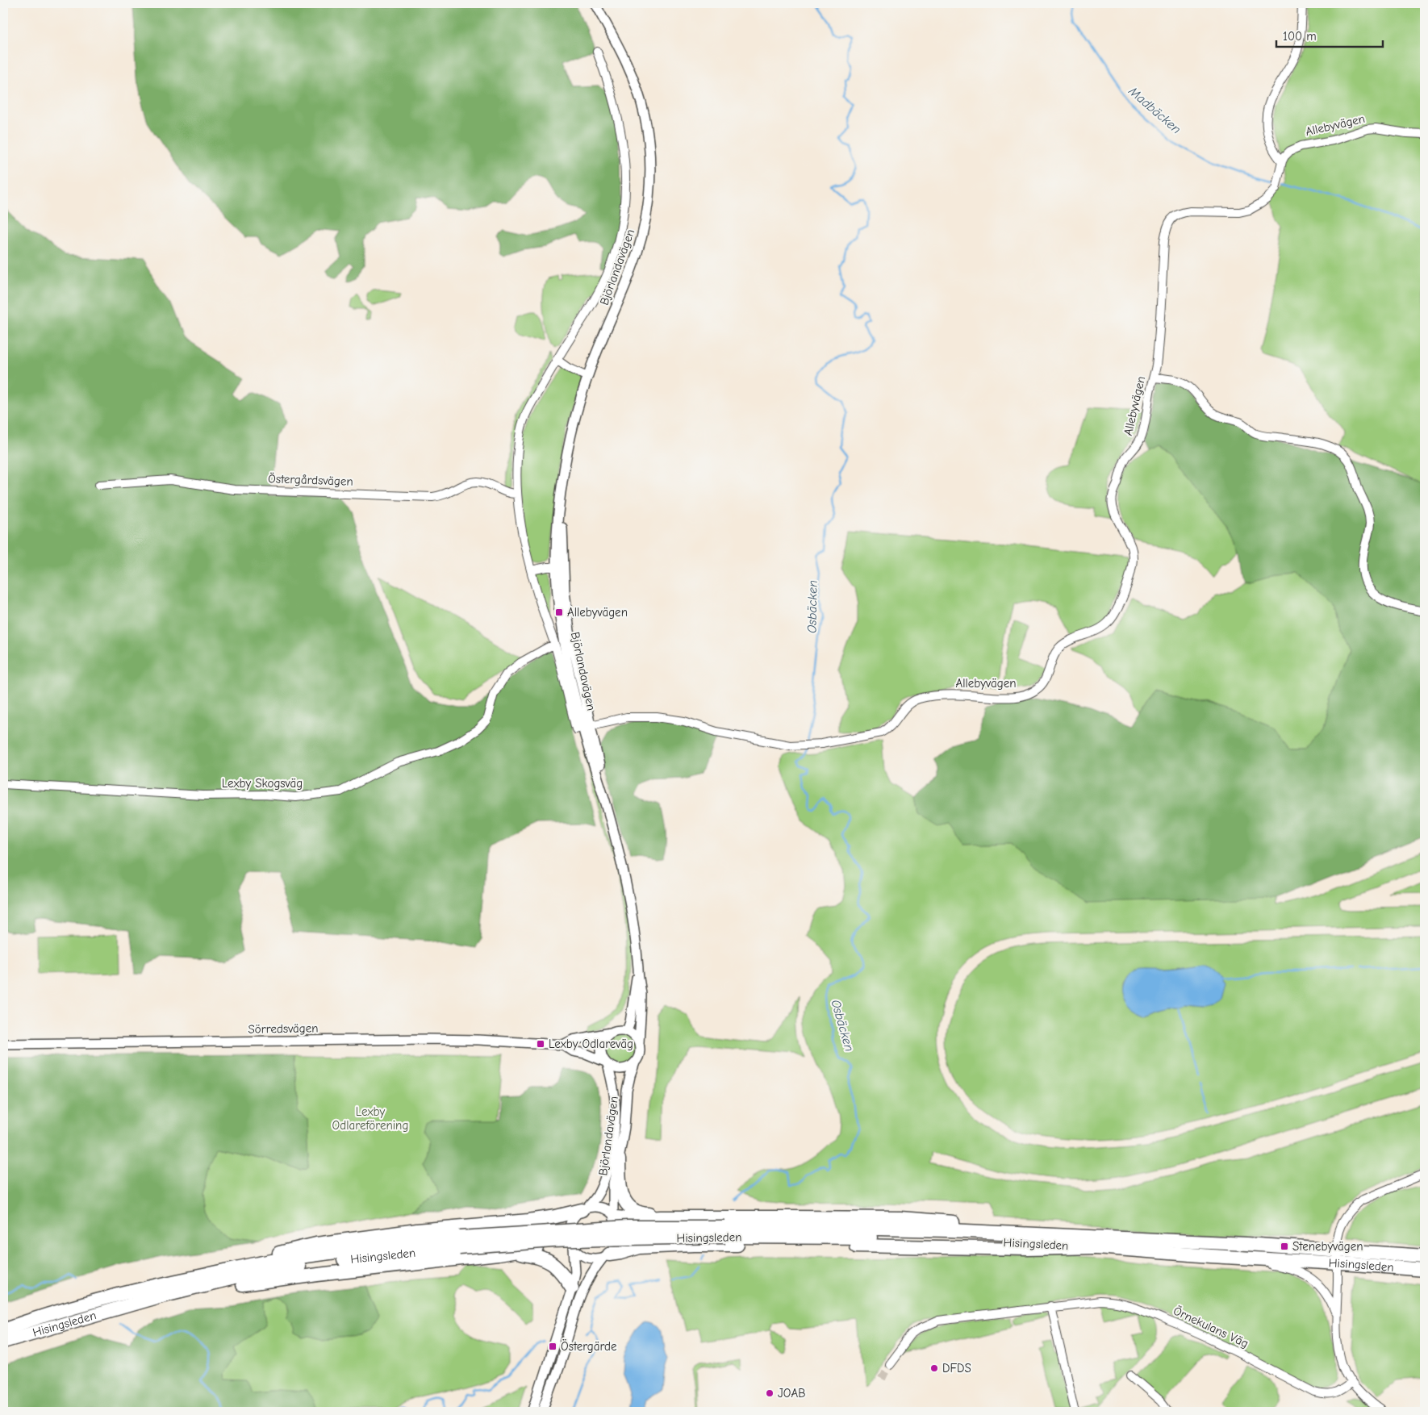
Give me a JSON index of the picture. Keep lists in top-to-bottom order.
{
  "streets": {
    "highway": ["Hisingsleden"],
    "street": [
      "Allebyvägen",
      "Björlandavägen",
      "Östergårdsvägen",
      "Lexby Skogsväg",
      "Sörredsvägen",
      "Örnekulans Väg"
    ]
  },
  "crossings": [
    ["Allebyvägen", "Björlandavägen"],
    ["Björlandavägen", "Östergårdsvägen"],
    ["Björlandavägen", "Lexby Skogsväg"],
    ["Björlandavägen", "Sörredsvägen"]
  ],
  "water": ["Madbäcken", "Osbäcken"],
  "parks": ["Lexby Odlareförening"],
  "places": {
    "transit": [
      "Allebyvägen",
      "Lexby Odlareväg",
      "Stenebyvägen",
      "Östergärde"
    ],
    "other": ["DFDS", "JOAB"]
  },
  "scale_bar": "100 m"
}
